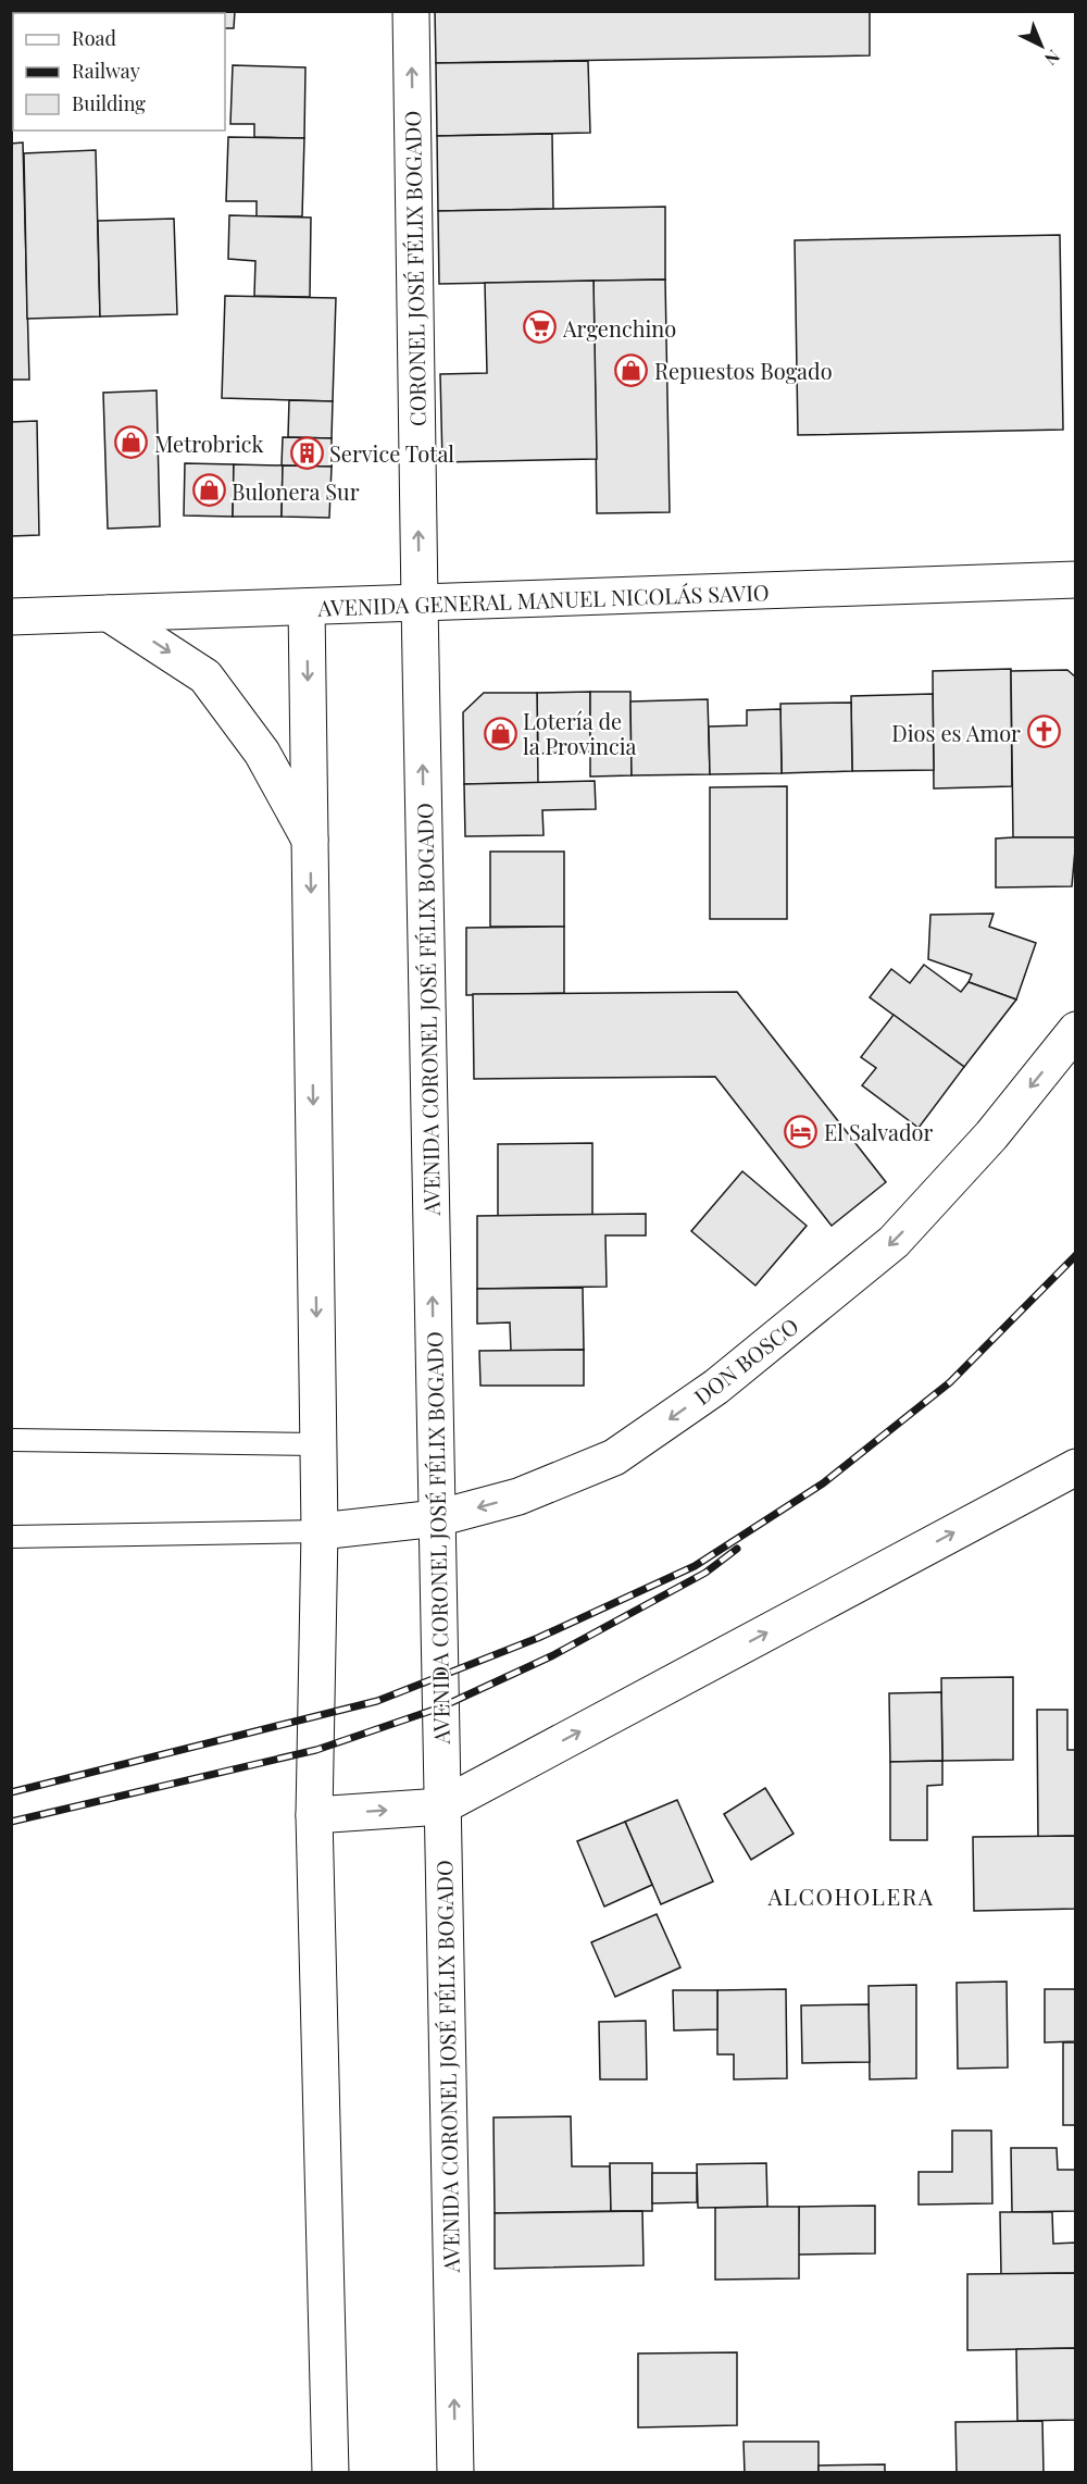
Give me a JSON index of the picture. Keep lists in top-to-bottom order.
{
  "streets": {
    "main road": [
      "CORONEL JOSÉ FÉLIX BOGADO",
      "AVENIDA GENERAL MANUEL NICOLÁS SAVIO",
      "AVENIDA CORONEL JOSÉ FÉLIX BOGADO",
      "DON BOSCO"
    ]
  },
  "crossings": [
    ["CORONEL JOSÉ FÉLIX BOGADO", "AVENIDA GENERAL MANUEL NICOLÁS SAVIO"],
    ["CORONEL JOSÉ FÉLIX BOGADO", "AVENIDA CORONEL JOSÉ FÉLIX BOGADO"],
    ["AVENIDA GENERAL MANUEL NICOLÁS SAVIO", "AVENIDA CORONEL JOSÉ FÉLIX BOGADO"],
    ["AVENIDA CORONEL JOSÉ FÉLIX BOGADO", "DON BOSCO"]
  ],
  "one_way": ["CORONEL JOSÉ FÉLIX BOGADO"],
  "districts": ["ALCOHOLERA"],
  "places": {
    "supermarket": ["Argenchino"],
    "shop": [
      "Repuestos Bogado",
      "Metrobrick",
      "Bulonera Sur",
      "Lotería de la Provincia"
    ],
    "building": ["Service Total"],
    "church": ["Dios es Amor"],
    "hotel": ["El Salvador"]
  },
  "legend": ["Road", "Railway", "Building"],
  "north": "bottom right"
}
